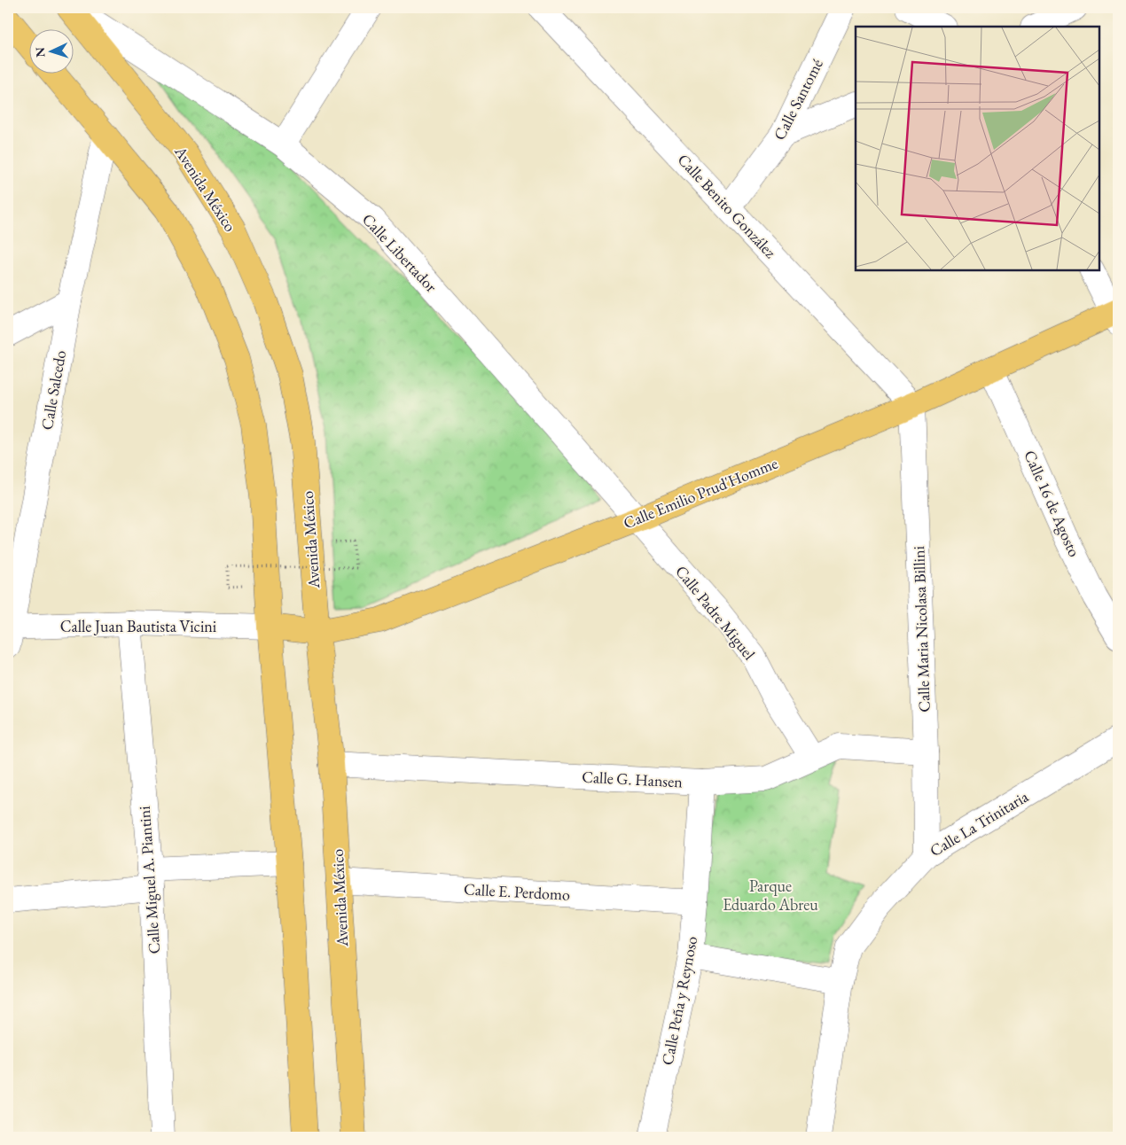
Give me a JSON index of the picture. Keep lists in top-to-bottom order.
{
  "streets": {
    "main road": ["Avenida México", "Calle Emilio Prud'Homme"],
    "street": [
      "Calle Santomé",
      "Calle Benito González",
      "Calle Libertador",
      "Calle Salcedo",
      "Calle 16 de Agosto",
      "Calle Padre Miguel",
      "Calle Juan Bautista Vicini",
      "Calle Maria Nicolasa Billini",
      "Calle G. Hansen",
      "Calle La Trinitaria",
      "Calle Miguel A. Piantini",
      "Calle E. Perdomo",
      "Calle Peña y Reynoso"
    ]
  },
  "crossings": [
    ["Calle Santomé", "Calle Benito González"],
    ["Avenida México", "Calle Emilio Prud'Homme"],
    ["Avenida México", "Calle G. Hansen"],
    ["Avenida México", "Calle E. Perdomo"],
    ["Calle Benito González", "Calle Emilio Prud'Homme"],
    ["Calle Benito González", "Calle Maria Nicolasa Billini"],
    ["Calle Libertador", "Calle Emilio Prud'Homme"],
    ["Calle Libertador", "Calle Padre Miguel"],
    ["Calle Salcedo", "Calle Juan Bautista Vicini"],
    ["Calle Emilio Prud'Homme", "Calle 16 de Agosto"],
    ["Calle Emilio Prud'Homme", "Calle Padre Miguel"],
    ["Calle Emilio Prud'Homme", "Calle Juan Bautista Vicini"],
    ["Calle Emilio Prud'Homme", "Calle Maria Nicolasa Billini"],
    ["Calle Padre Miguel", "Calle G. Hansen"],
    ["Calle Juan Bautista Vicini", "Calle Miguel A. Piantini"],
    ["Calle Maria Nicolasa Billini", "Calle G. Hansen"],
    ["Calle Maria Nicolasa Billini", "Calle La Trinitaria"],
    ["Calle G. Hansen", "Calle Peña y Reynoso"],
    ["Calle E. Perdomo", "Calle Peña y Reynoso"]
  ],
  "parks": ["Parque Eduardo Abreu"],
  "north": "left"
}
